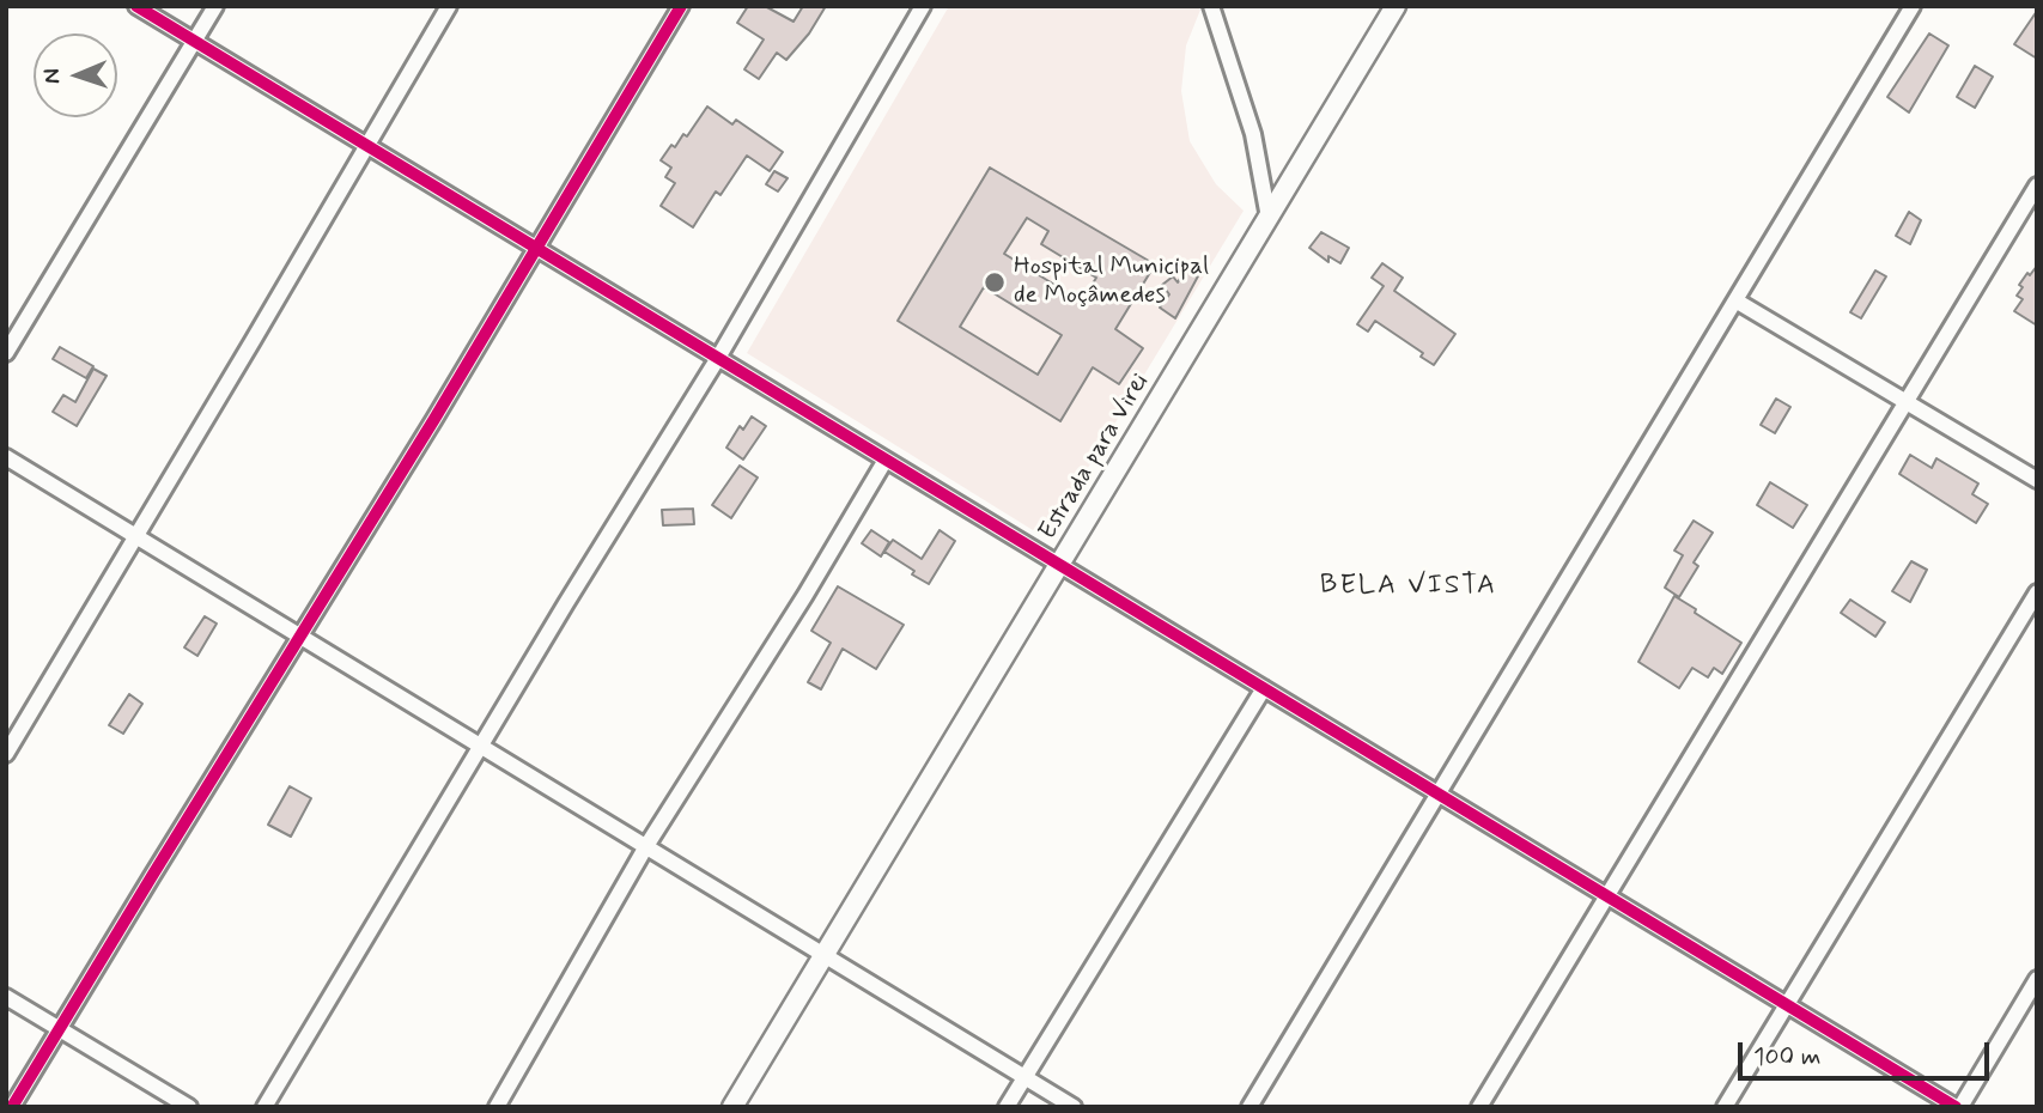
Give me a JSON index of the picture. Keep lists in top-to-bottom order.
{
  "streets": {
    "street": ["Estrada para Virei"]
  },
  "districts": ["BELA VISTA"],
  "places": ["Hospital Municipal de Moçâmedes"],
  "scale_bar": "100 m",
  "north": "left"
}
